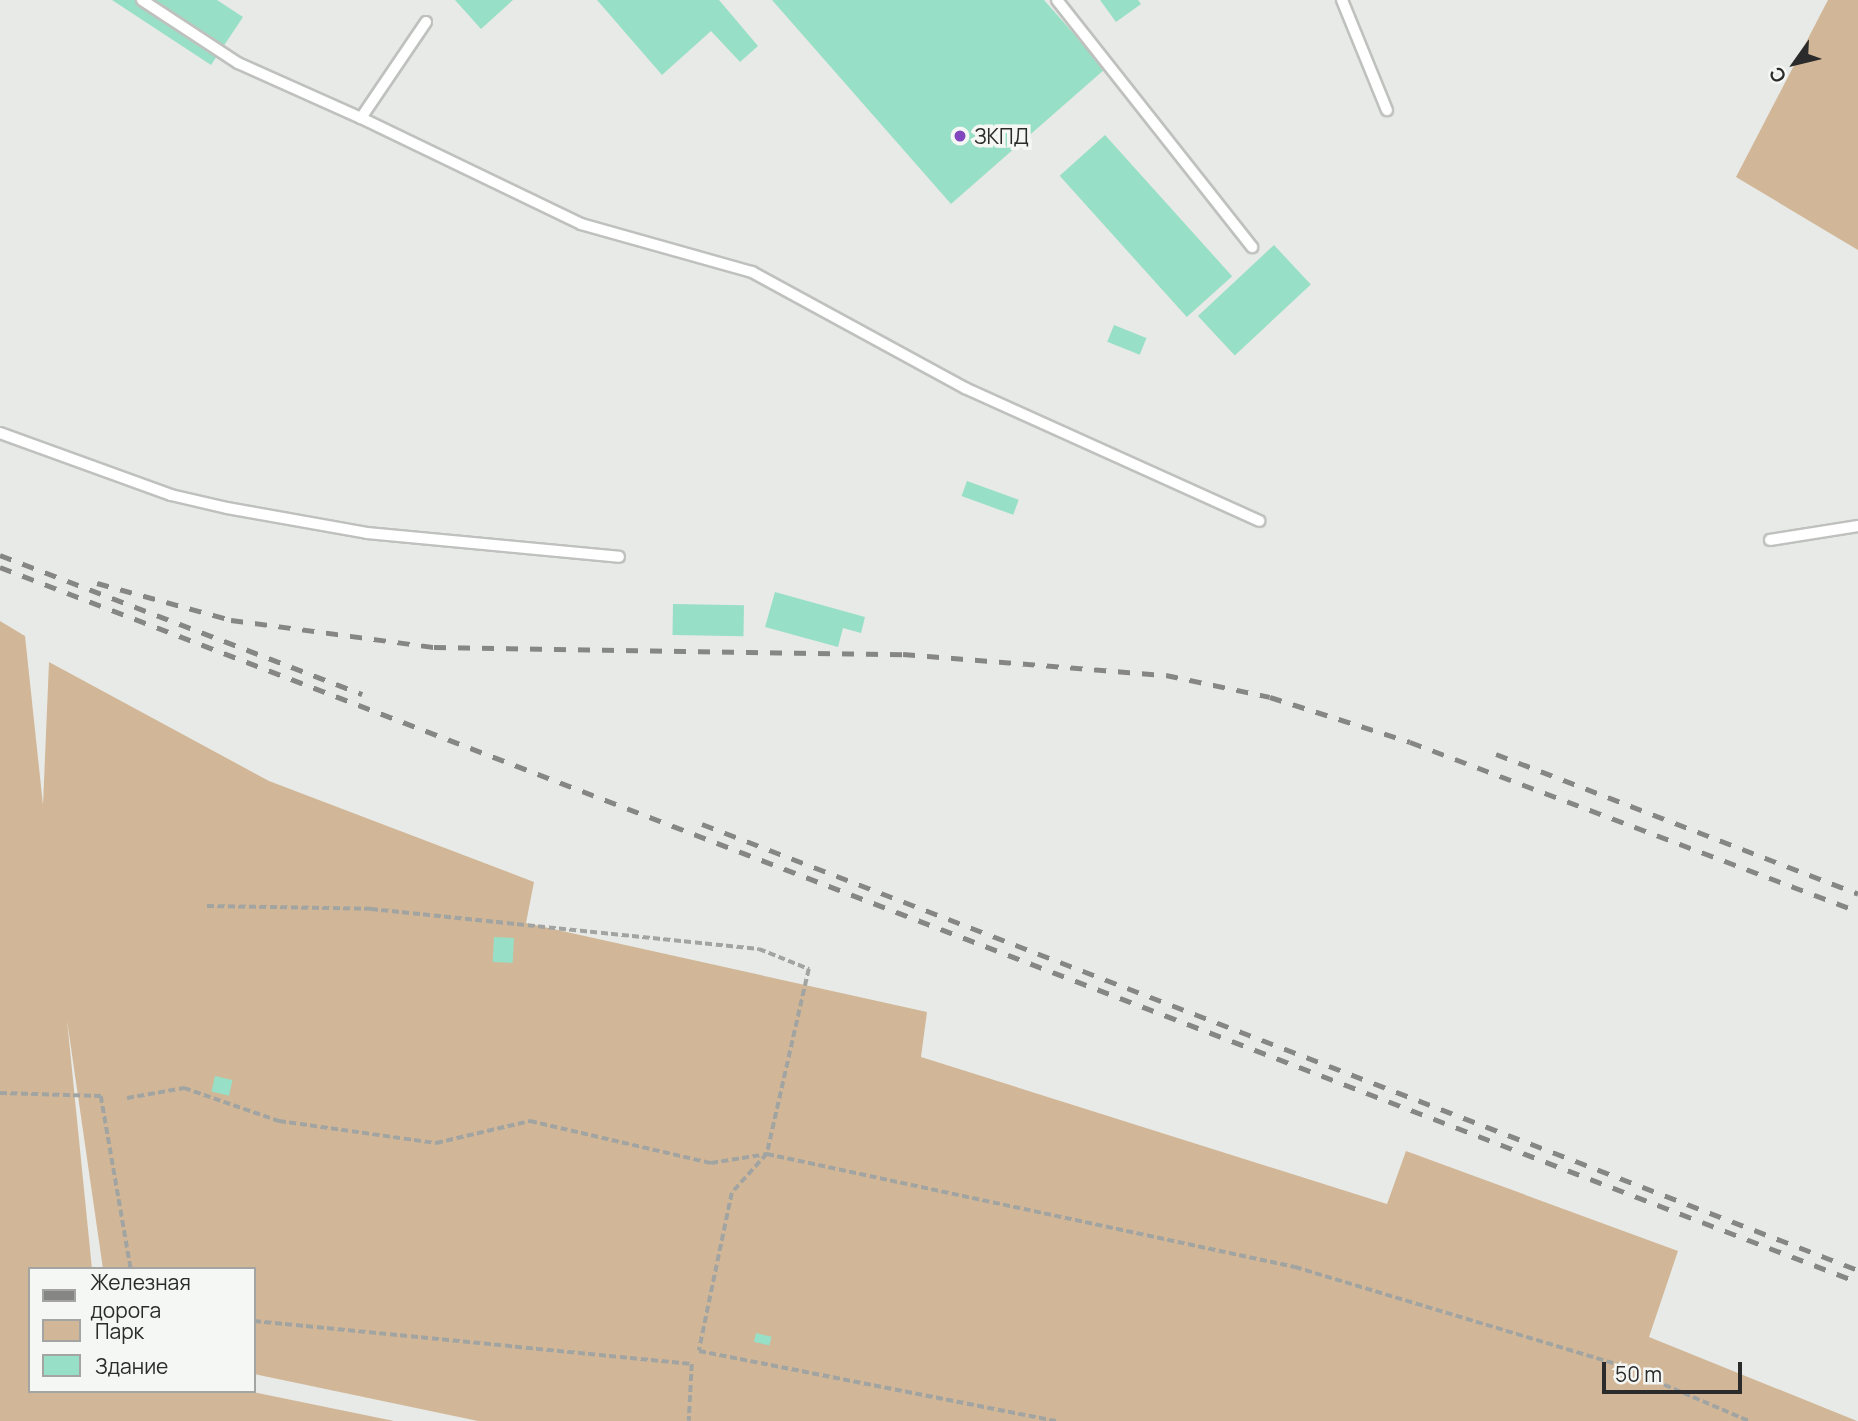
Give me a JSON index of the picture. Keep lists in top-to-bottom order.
{
  "places": ["ЗКПД"],
  "legend": ["Железная дорога", "Парк", "Здание"],
  "scale_bar": "50 m",
  "north": "bottom left"
}
